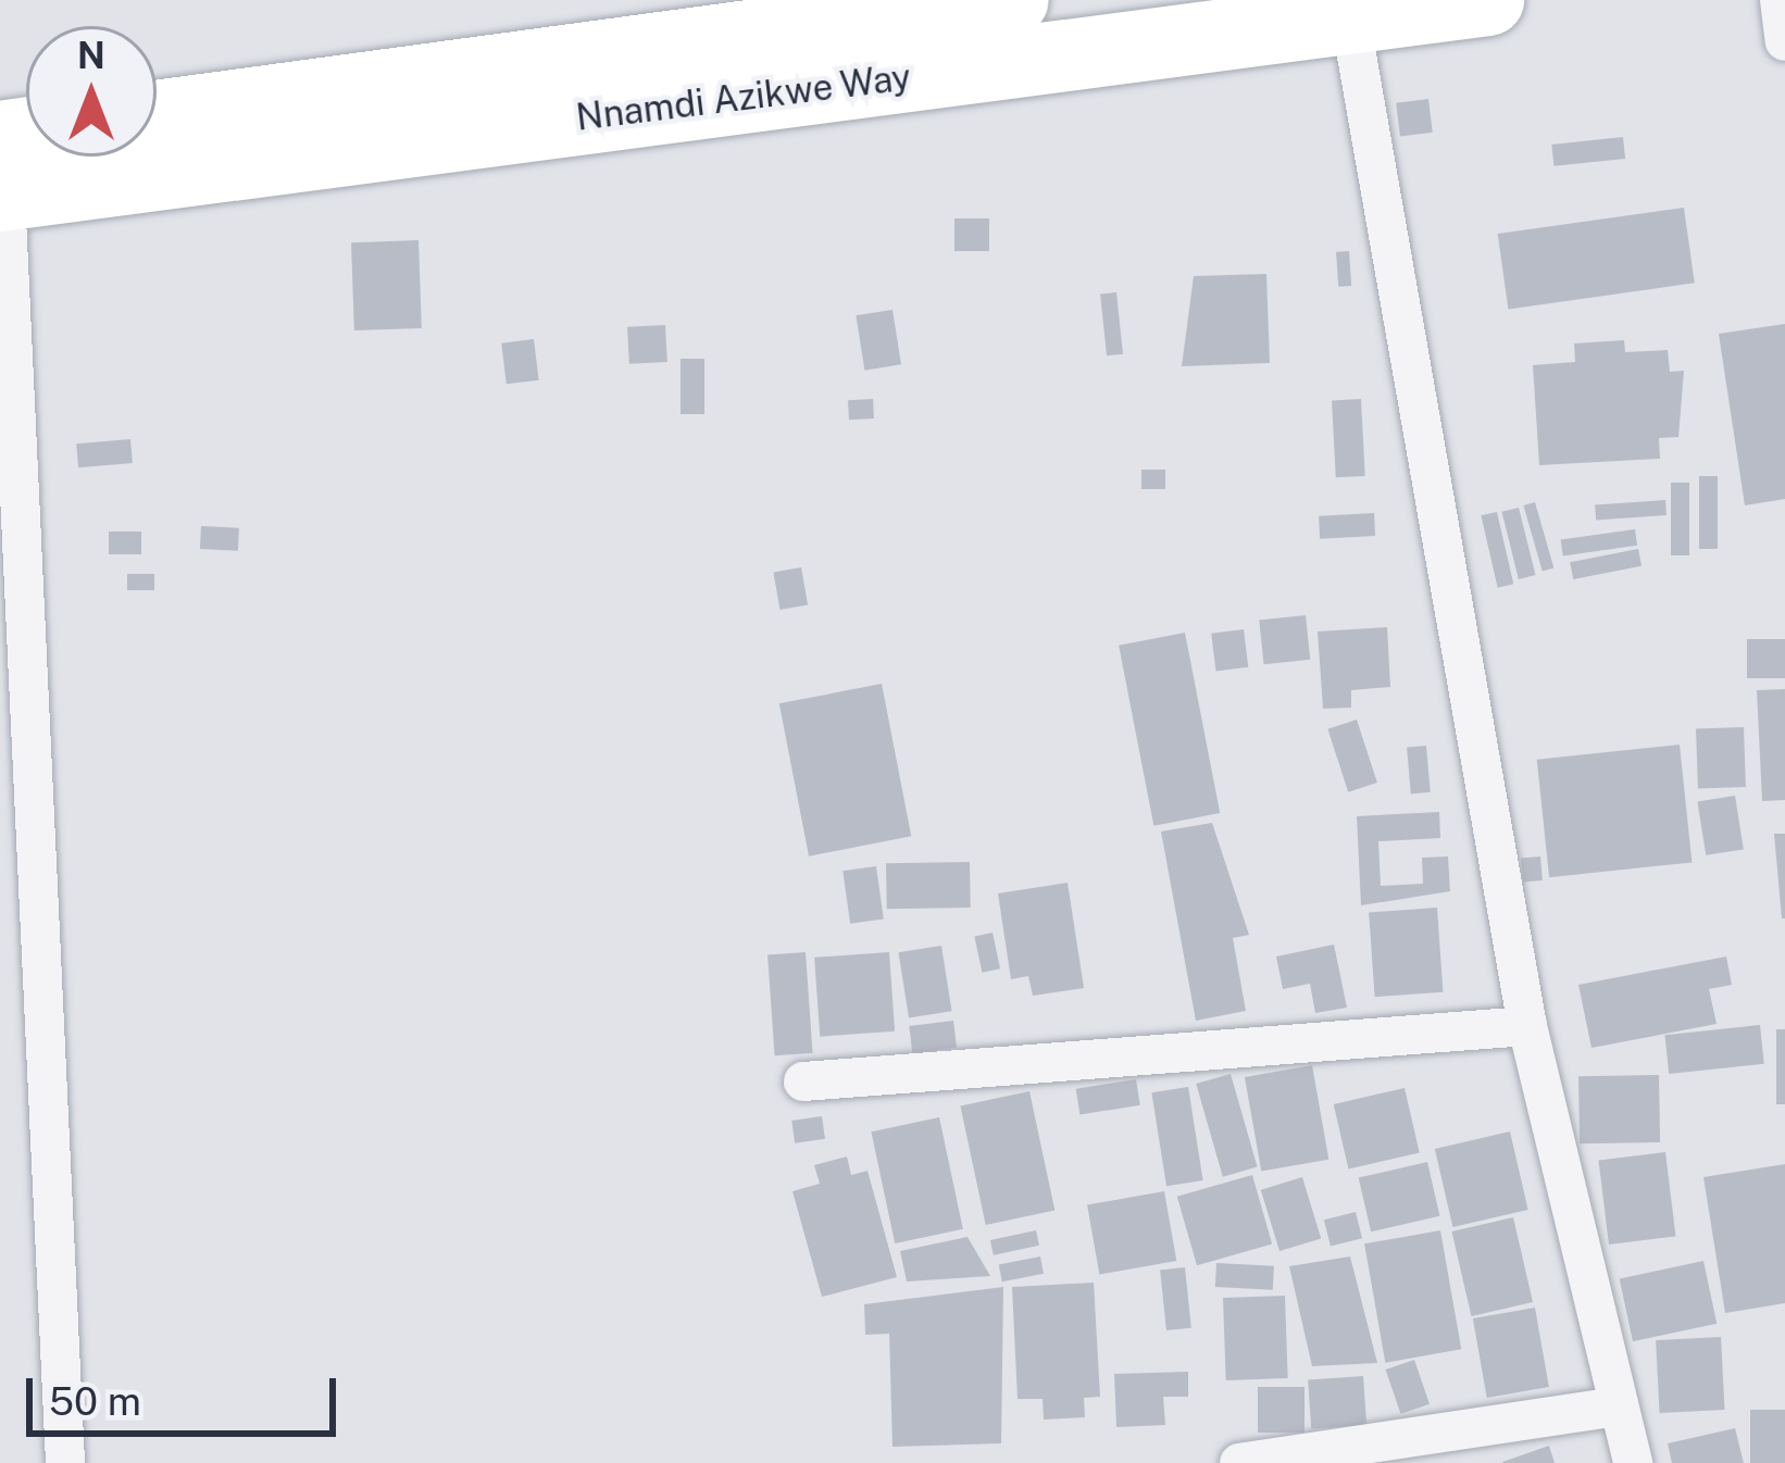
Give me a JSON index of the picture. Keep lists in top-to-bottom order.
{
  "streets": {
    "highway": ["Nnamdi Azikwe Way"]
  },
  "scale_bar": "50 m",
  "north": "top"
}
